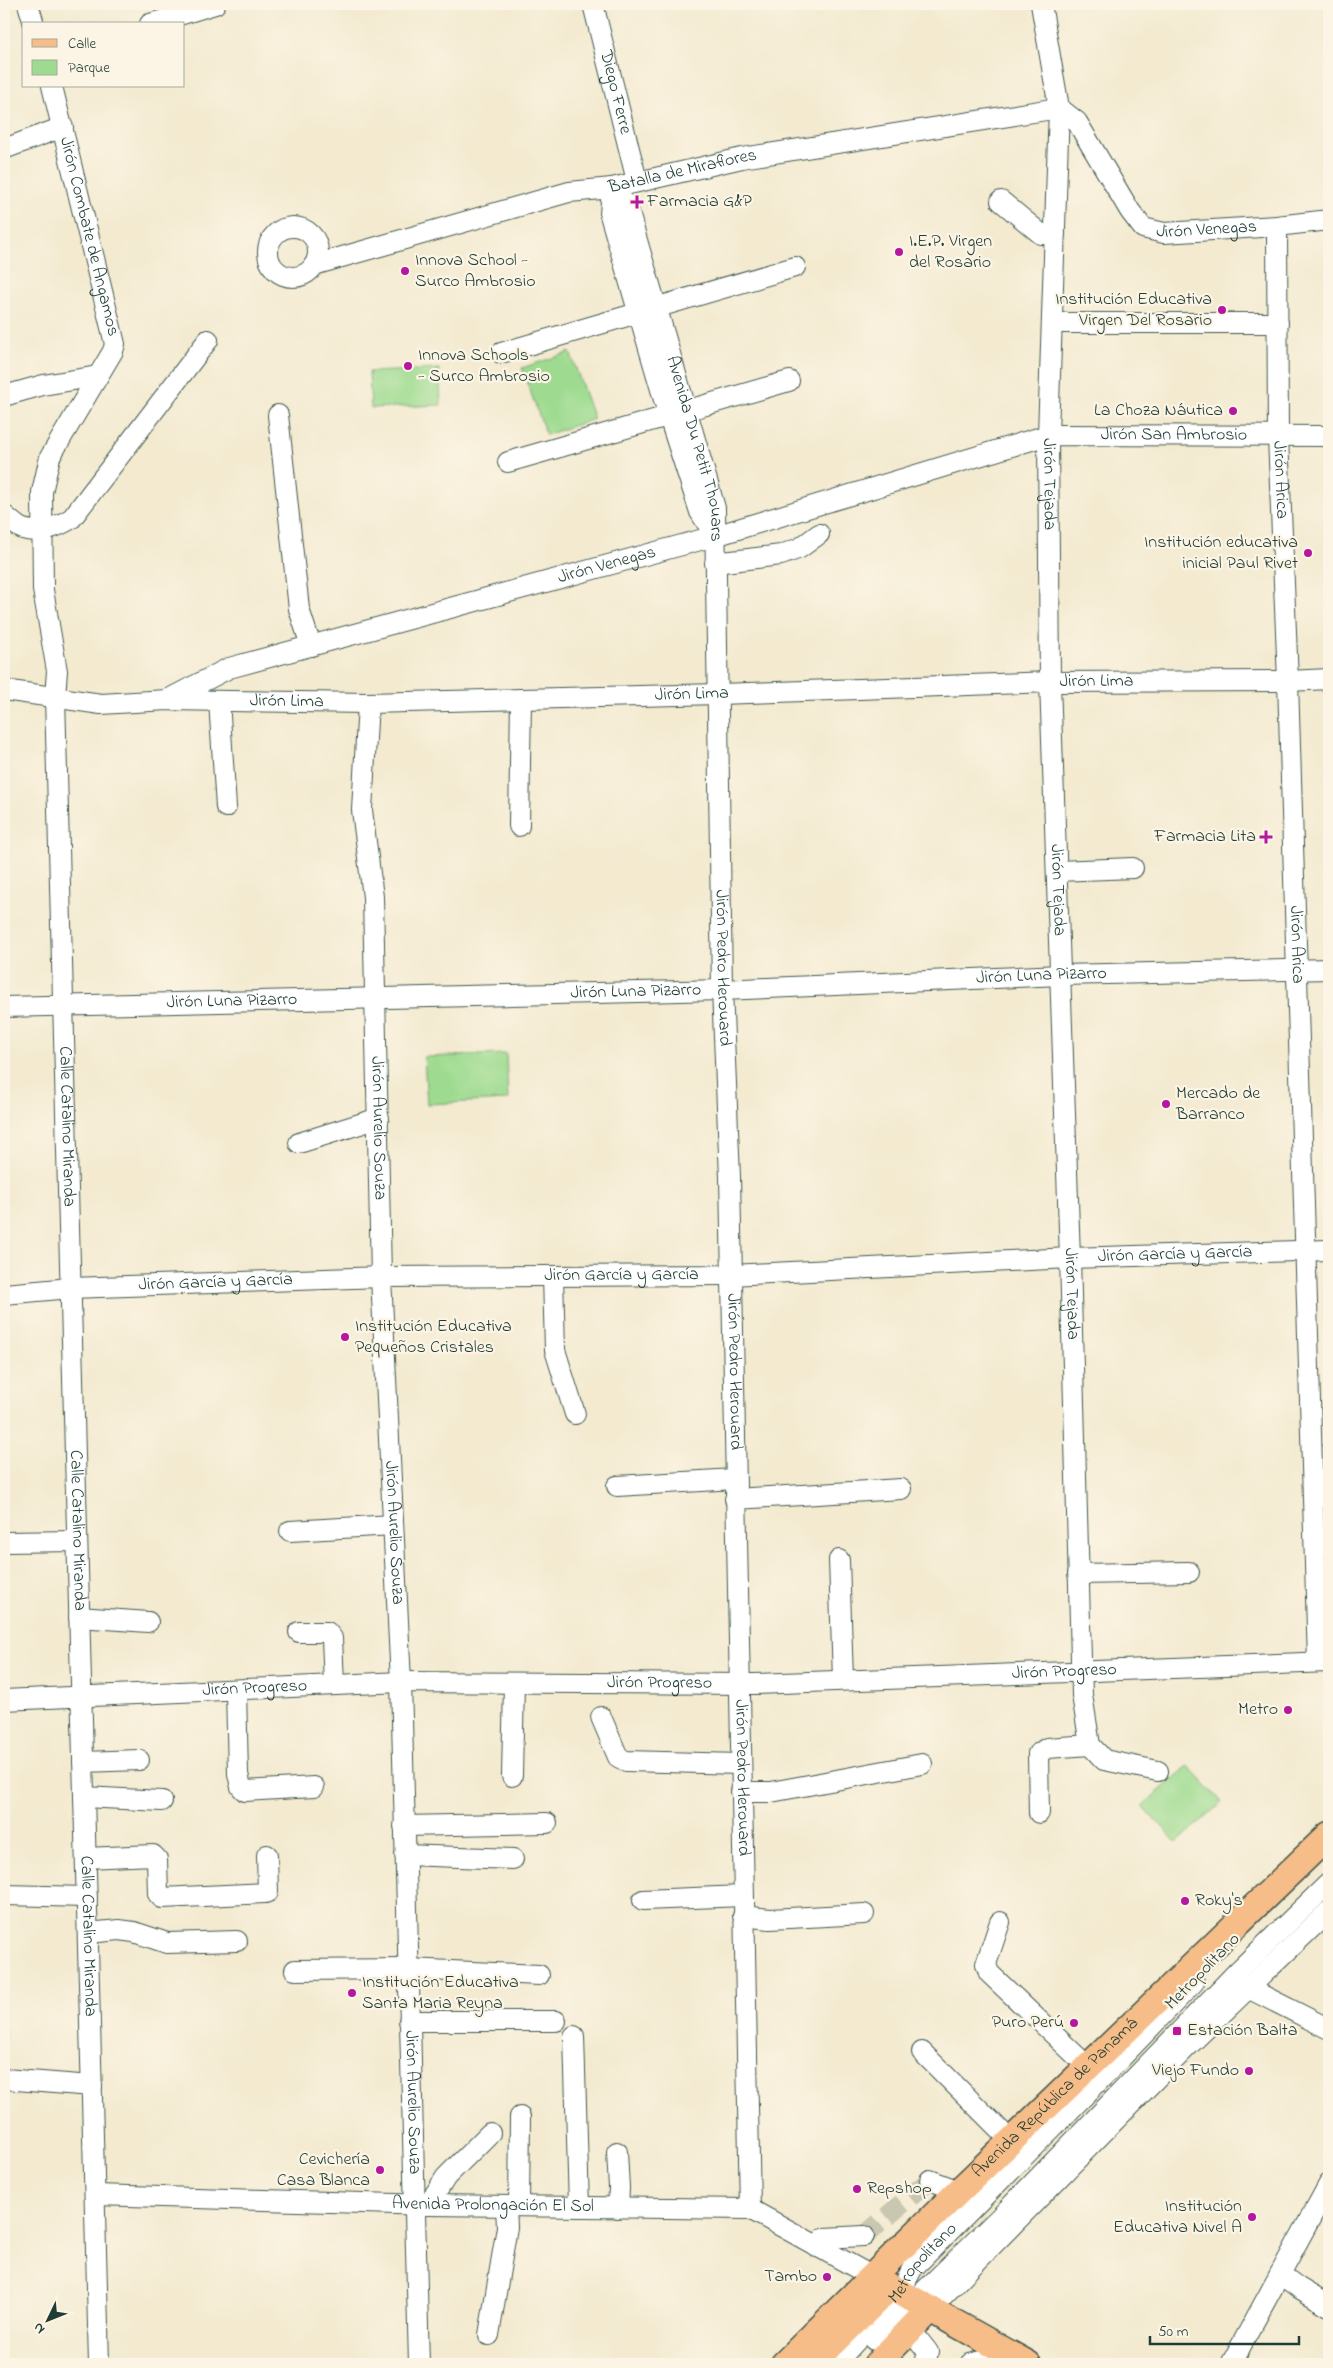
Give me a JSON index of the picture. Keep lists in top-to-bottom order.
{
  "streets": {
    "main road": ["Avenida República de Panamá"],
    "street": [
      "Diego Ferre",
      "Batalla de Miraflores",
      "Jirón Venegas",
      "Jirón Combate de Angamos",
      "Avenida Du Petit Thouars",
      "Jirón San Ambrosio",
      "Jirón Arica",
      "Jirón Tejada",
      "Jirón Lima",
      "Jirón Pedro Herouard",
      "Jirón Luna Pizarro",
      "Calle Catalino Miranda",
      "Jirón Aurelio Souza",
      "Jirón García y García",
      "Jirón Progreso",
      "Metropolitano",
      "Avenida Prolongación El Sol"
    ]
  },
  "crossings": [
    ["Diego Ferre", "Batalla de Miraflores"],
    ["Batalla de Miraflores", "Jirón Venegas"],
    ["Batalla de Miraflores", "Avenida Du Petit Thouars"],
    ["Batalla de Miraflores", "Jirón Tejada"],
    ["Jirón Venegas", "Avenida Du Petit Thouars"],
    ["Jirón Venegas", "Jirón San Ambrosio"],
    ["Jirón Venegas", "Jirón Arica"],
    ["Jirón Venegas", "Jirón Tejada"],
    ["Jirón Venegas", "Jirón Lima"],
    ["Jirón Venegas", "Jirón Pedro Herouard"],
    ["Jirón Combate de Angamos", "Jirón Lima"],
    ["Jirón Combate de Angamos", "Calle Catalino Miranda"],
    ["Avenida Du Petit Thouars", "Jirón Pedro Herouard"],
    ["Jirón San Ambrosio", "Jirón Arica"],
    ["Jirón San Ambrosio", "Jirón Tejada"],
    ["Jirón Arica", "Jirón Lima"],
    ["Jirón Arica", "Jirón Luna Pizarro"],
    ["Jirón Arica", "Jirón García y García"],
    ["Jirón Arica", "Jirón Progreso"],
    ["Jirón Tejada", "Jirón Lima"],
    ["Jirón Tejada", "Jirón Luna Pizarro"],
    ["Jirón Tejada", "Jirón García y García"],
    ["Jirón Tejada", "Jirón Progreso"],
    ["Jirón Lima", "Jirón Pedro Herouard"],
    ["Jirón Lima", "Calle Catalino Miranda"],
    ["Jirón Lima", "Jirón Aurelio Souza"],
    ["Jirón Pedro Herouard", "Jirón Luna Pizarro"],
    ["Jirón Pedro Herouard", "Jirón García y García"],
    ["Jirón Pedro Herouard", "Jirón Progreso"],
    ["Jirón Pedro Herouard", "Avenida Prolongación El Sol"],
    ["Jirón Luna Pizarro", "Calle Catalino Miranda"],
    ["Jirón Luna Pizarro", "Jirón Aurelio Souza"],
    ["Calle Catalino Miranda", "Jirón García y García"],
    ["Calle Catalino Miranda", "Jirón Progreso"],
    ["Calle Catalino Miranda", "Avenida Prolongación El Sol"],
    ["Jirón Aurelio Souza", "Jirón García y García"],
    ["Jirón Aurelio Souza", "Jirón Progreso"],
    ["Jirón Aurelio Souza", "Avenida Prolongación El Sol"],
    ["Metropolitano", "Avenida República de Panamá"],
    ["Metropolitano", "Avenida Prolongación El Sol"],
    ["Avenida República de Panamá", "Avenida Prolongación El Sol"]
  ],
  "places": {
    "health": ["Farmacia G&P", "Farmacia Lita"],
    "other": [
      "I.E.P. Virgen del Rosario",
      "Innova School - Surco Ambrosio",
      "Institución Educativa Virgen Del Rosario",
      "Innova Schools - Surco Ambrosio",
      "La Choza Náutica",
      "Institución educativa inicial Paul Rivet",
      "Mercado de Barranco",
      "Institución Educativa Pequeños Cristales",
      "Metro",
      "Roky's",
      "Institución Educativa Santa Maria Reyna",
      "Puro Perú",
      "Viejo Fundo",
      "Cevichería Casa Blanca",
      "Repshop",
      "Institución Educativa Nivel A",
      "Tambo"
    ],
    "transit": ["Estación Balta"]
  },
  "legend": ["Calle", "Parque"],
  "scale_bar": "50 m",
  "north": "bottom left"
}
